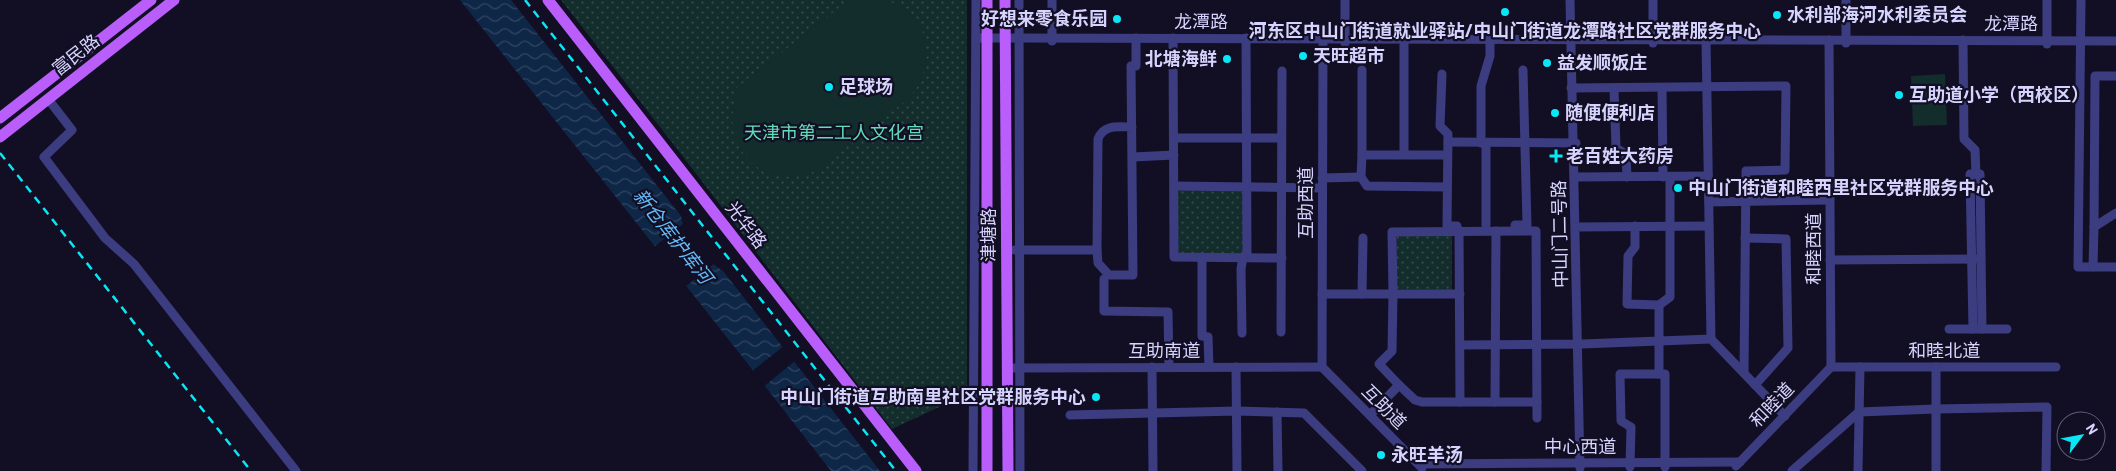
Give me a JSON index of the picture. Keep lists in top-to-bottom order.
{
  "streets": {
    "main road": ["富民路", "光华路", "津塘路"],
    "street": [
      "龙潭路",
      "互助西道",
      "中山门二号路",
      "和睦西道",
      "互助南道",
      "和睦北道",
      "和睦道",
      "互助道",
      "中心西道"
    ]
  },
  "crossings": [
    ["龙潭路", "互助西道"],
    ["龙潭路", "中山门二号路"],
    ["龙潭路", "津塘路"],
    ["龙潭路", "和睦西道"],
    ["互助西道", "互助南道"],
    ["互助西道", "互助道"],
    ["中山门二号路", "中心西道"],
    ["津塘路", "互助南道"],
    ["和睦西道", "和睦北道"],
    ["和睦西道", "和睦道"],
    ["互助南道", "互助道"],
    ["和睦北道", "和睦道"],
    ["和睦道", "中心西道"],
    ["互助道", "中心西道"]
  ],
  "water": ["新仓库护库河"],
  "parks": ["天津市第二工人文化宫"],
  "places": {
    "other": [
      "河东区中山门街道就业驿站/中山门街道龙潭路社区党群服务中心",
      "水利部海河水利委员会",
      "好想来零食乐园",
      "天旺超市",
      "北塘海鲜",
      "益发顺饭庄",
      "足球场",
      "互助道小学（西校区）",
      "随便便利店",
      "中山门街道和睦西里社区党群服务中心",
      "中山门街道互助南里社区党群服务中心",
      "永旺羊汤"
    ],
    "health": ["老百姓大药房"]
  },
  "north": "top right"
}
